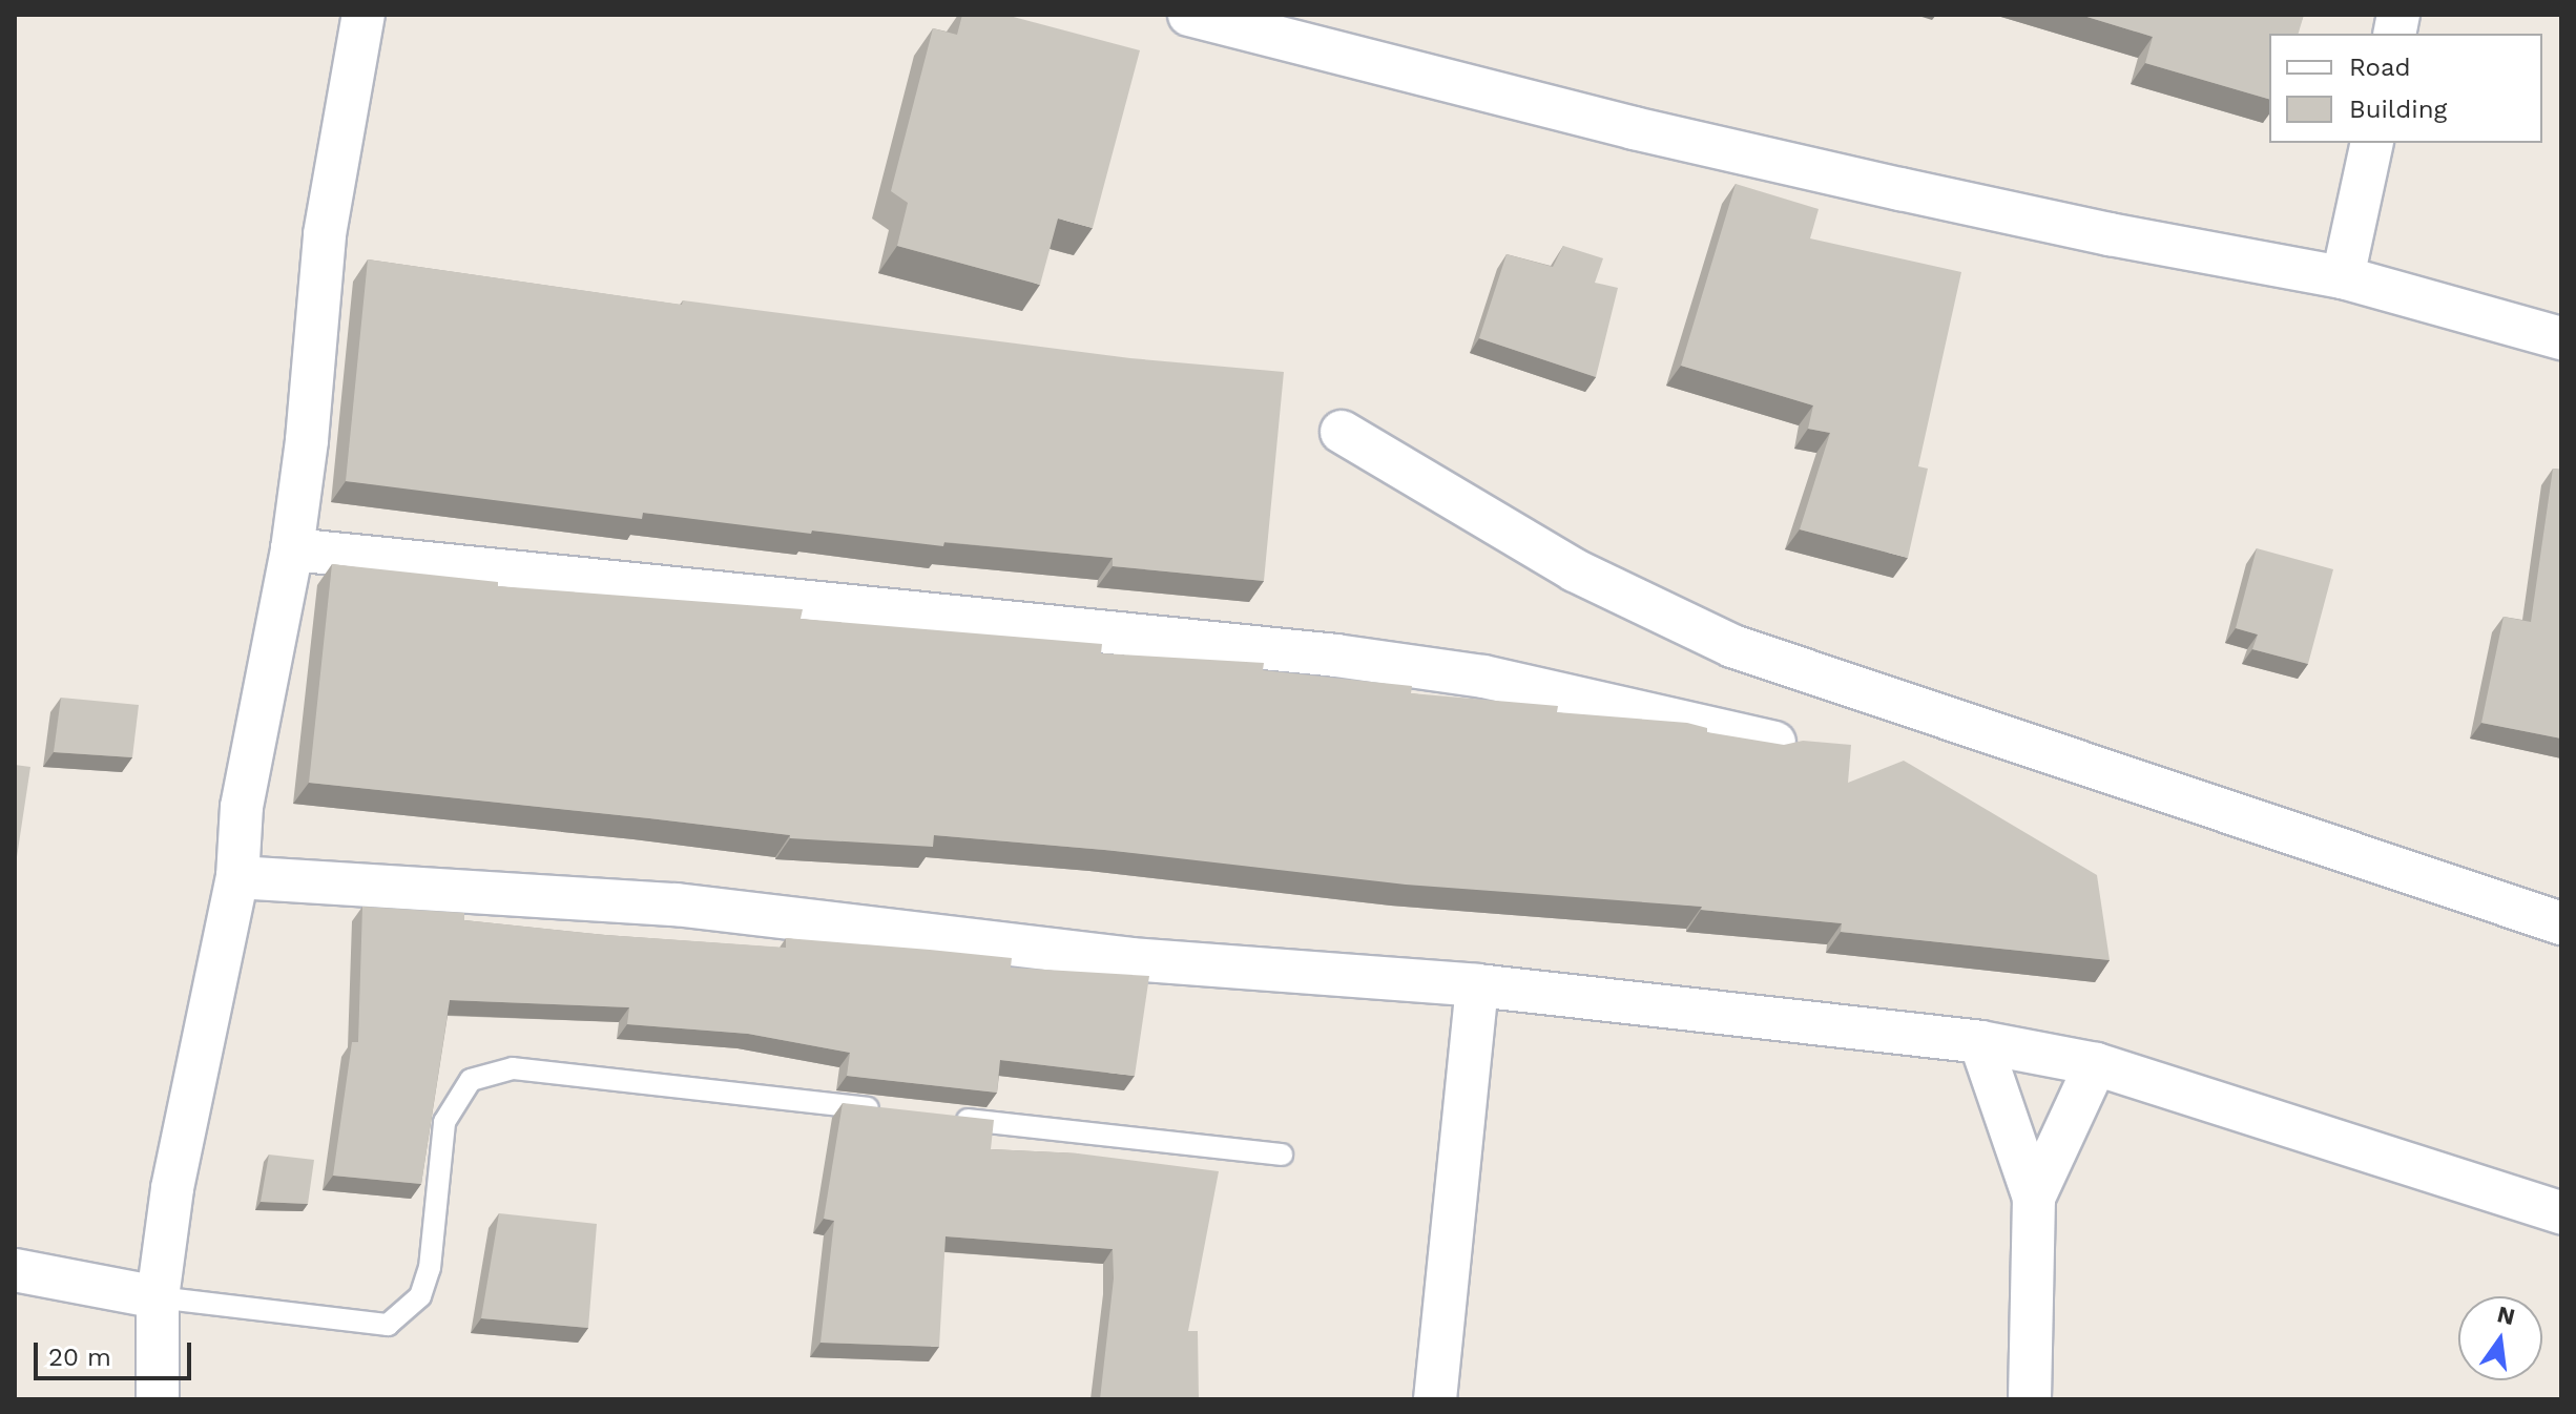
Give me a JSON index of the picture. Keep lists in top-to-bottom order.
{
  "legend": ["Road", "Building"],
  "scale_bar": "20 m",
  "north": "top"
}
